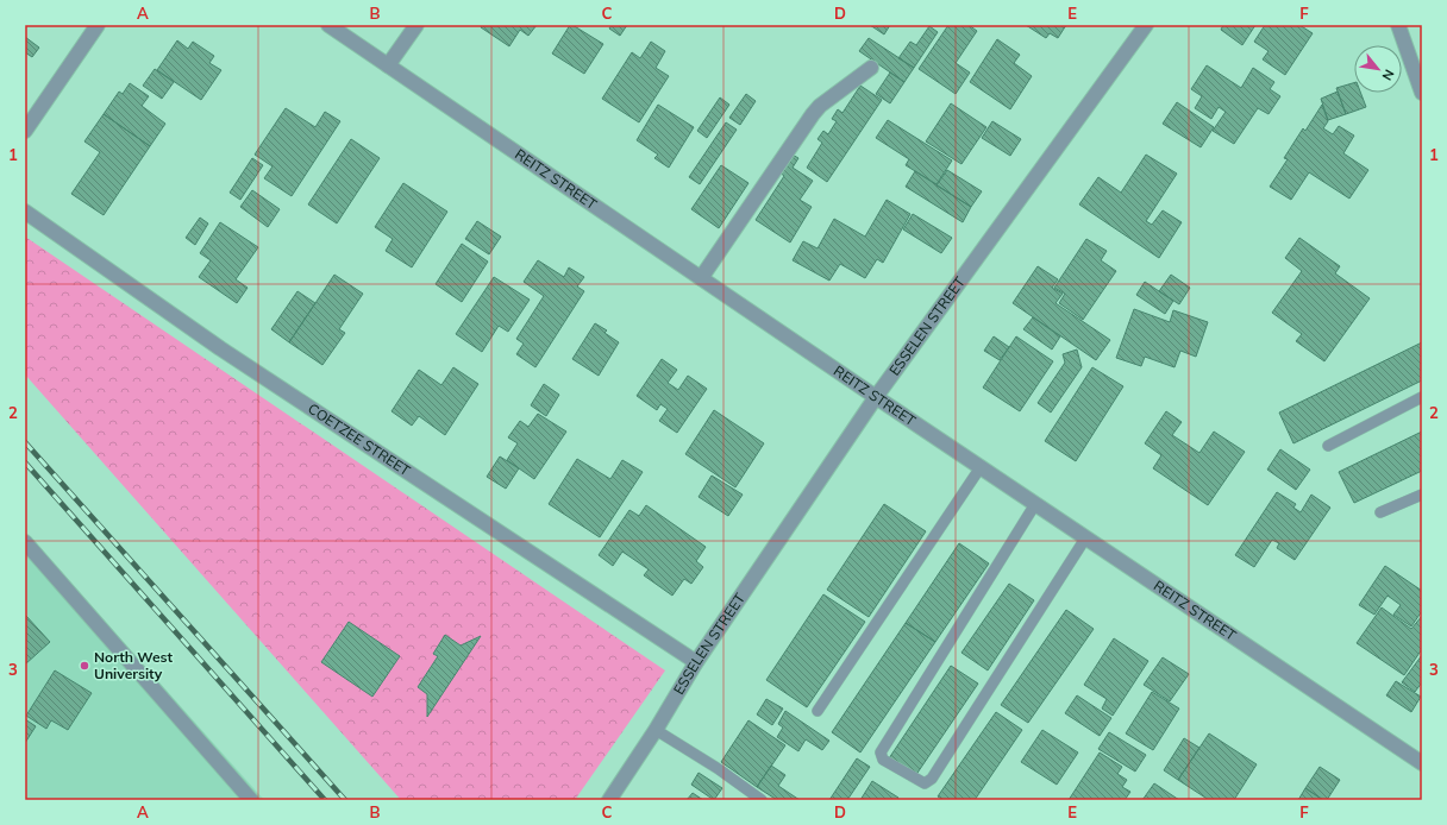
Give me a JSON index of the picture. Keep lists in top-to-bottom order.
{
  "streets": {
    "street": ["REITZ STREET", "ESSELEN STREET", "COETZEE STREET"]
  },
  "crossings": [
    ["REITZ STREET", "ESSELEN STREET"],
    ["ESSELEN STREET", "COETZEE STREET"]
  ],
  "places": ["North West University"],
  "north": "bottom right",
  "grid": {
    "columns": [
      "A",
      "B",
      "C",
      "D",
      "E",
      "F"
    ],
    "rows": ["1", "2", "3"]
  }
}
